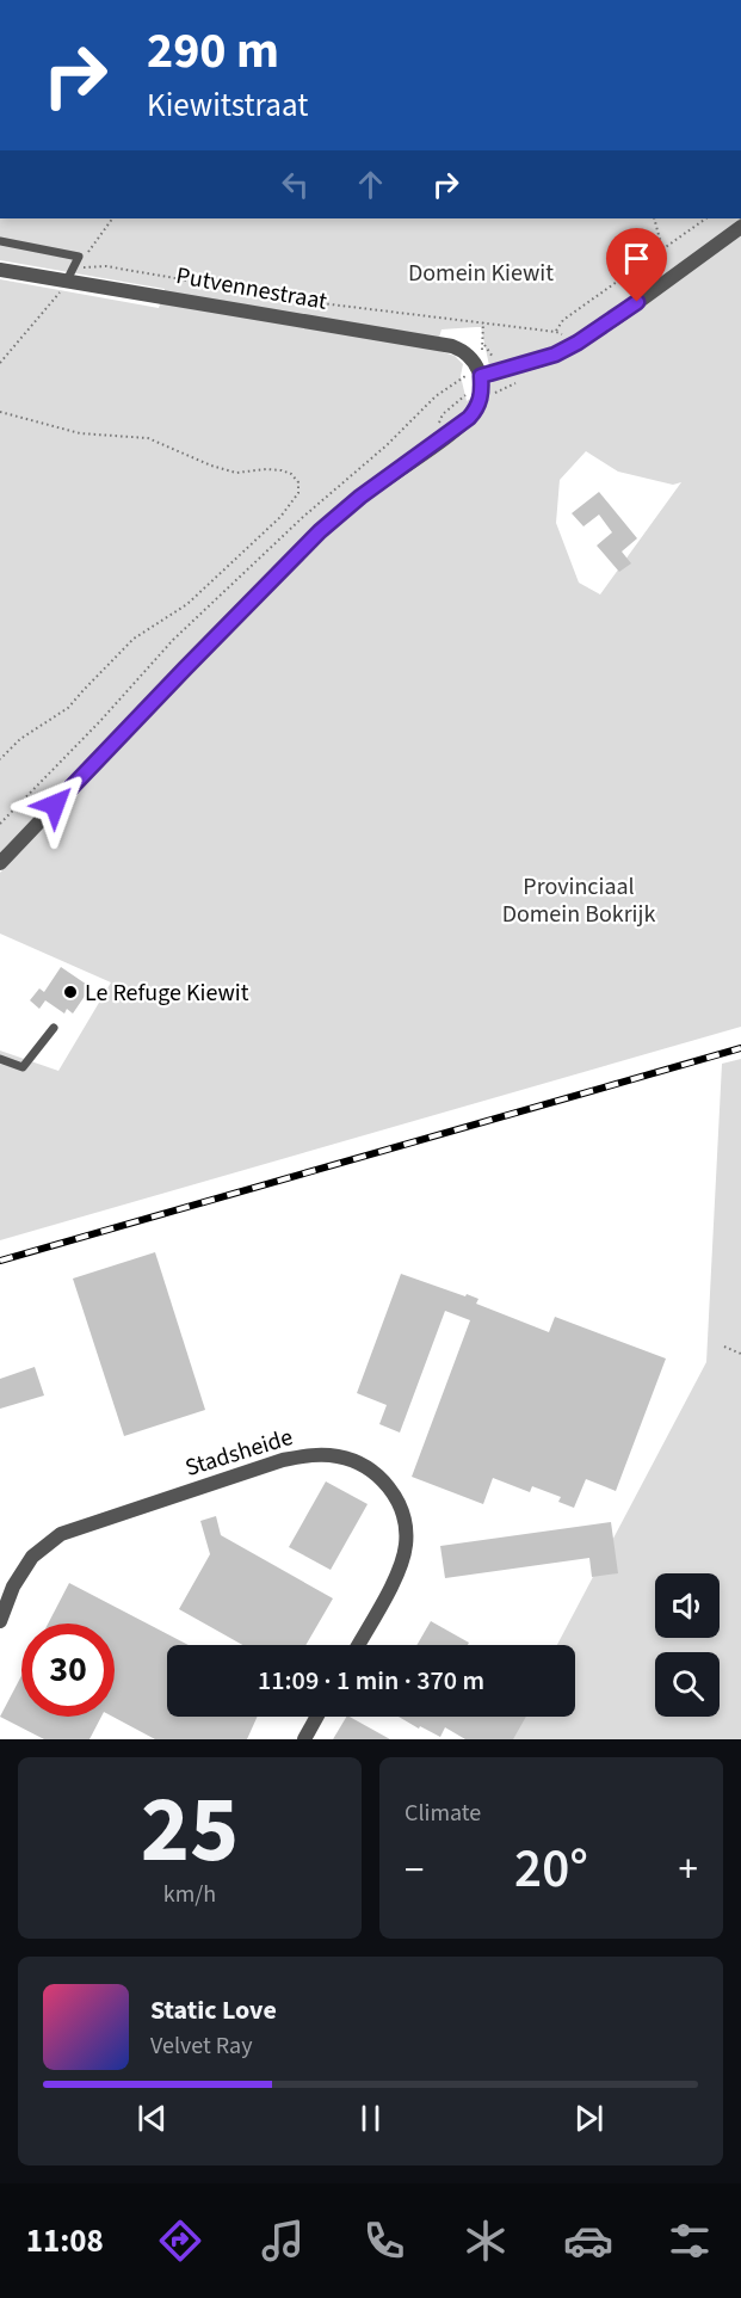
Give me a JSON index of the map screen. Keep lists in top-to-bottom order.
{
  "streets": {
    "street": ["Putvennestraat", "Stadsheide"]
  },
  "parks": ["Domein Kiewit", "Provinciaal Domein Bokrijk"],
  "places": ["Le Refuge Kiewit"],
  "page": {
    "turn": ["290 m", "Kiewitstraat"],
    "limit": "30",
    "trip": "11:09 · 1 min · 370 m",
    "tile": [
      ["25", "km/h"],
      "Climate"
    ],
    "heat": ["−", "20°", "+"],
    "song": ["Static Love", "Velvet Ray"],
    "tabs": "11:08"
  }
}
